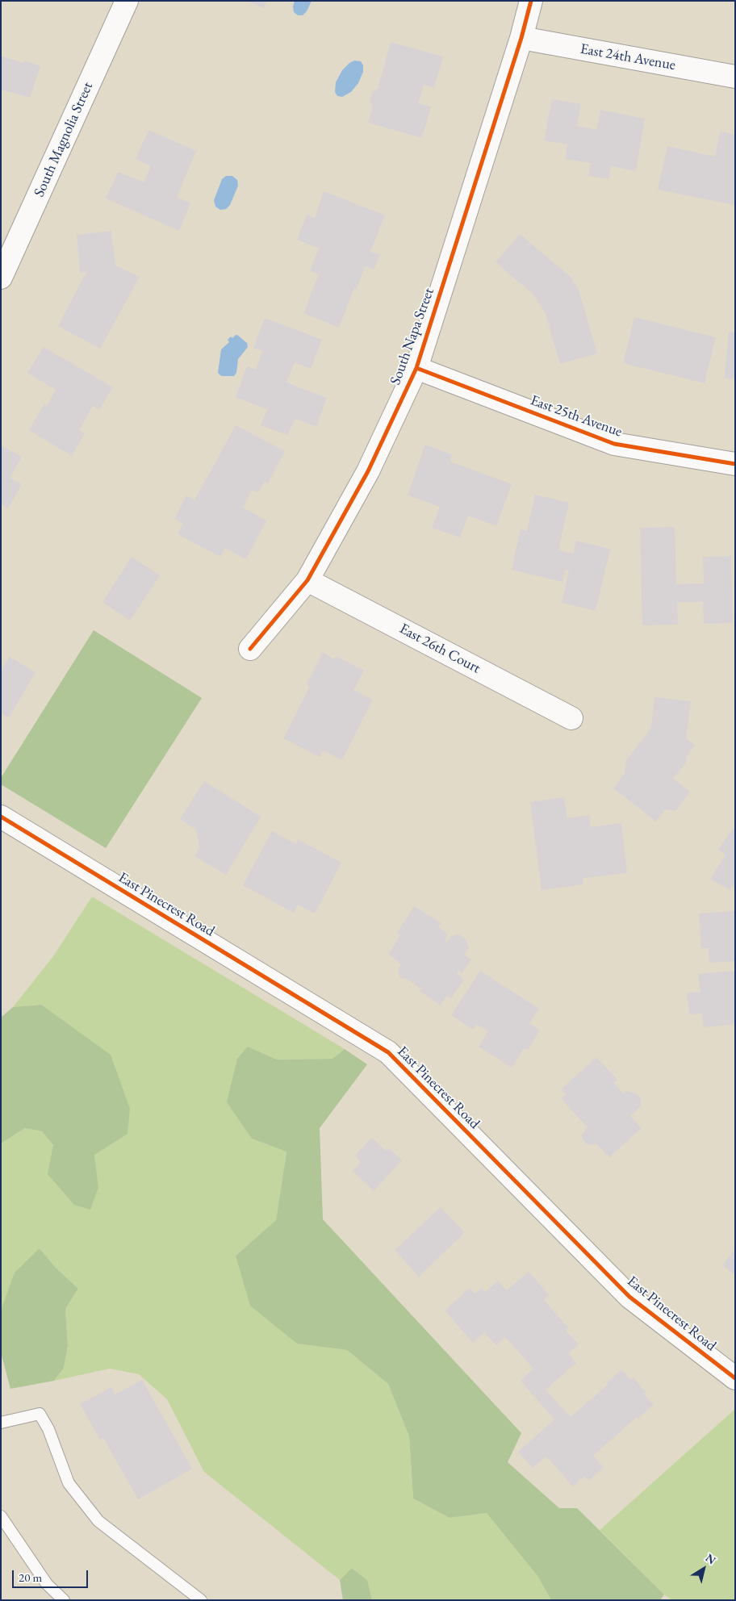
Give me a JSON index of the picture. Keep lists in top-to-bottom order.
{
  "streets": {
    "street": [
      "East 24th Avenue",
      "South Magnolia Street",
      "South Napa Street",
      "East 25th Avenue",
      "East 26th Court",
      "East Pinecrest Road"
    ]
  },
  "crossings": [
    ["East 24th Avenue", "South Napa Street"],
    ["South Napa Street", "East 25th Avenue"],
    ["South Napa Street", "East 26th Court"]
  ],
  "scale_bar": "20 m",
  "north": "top right"
}
